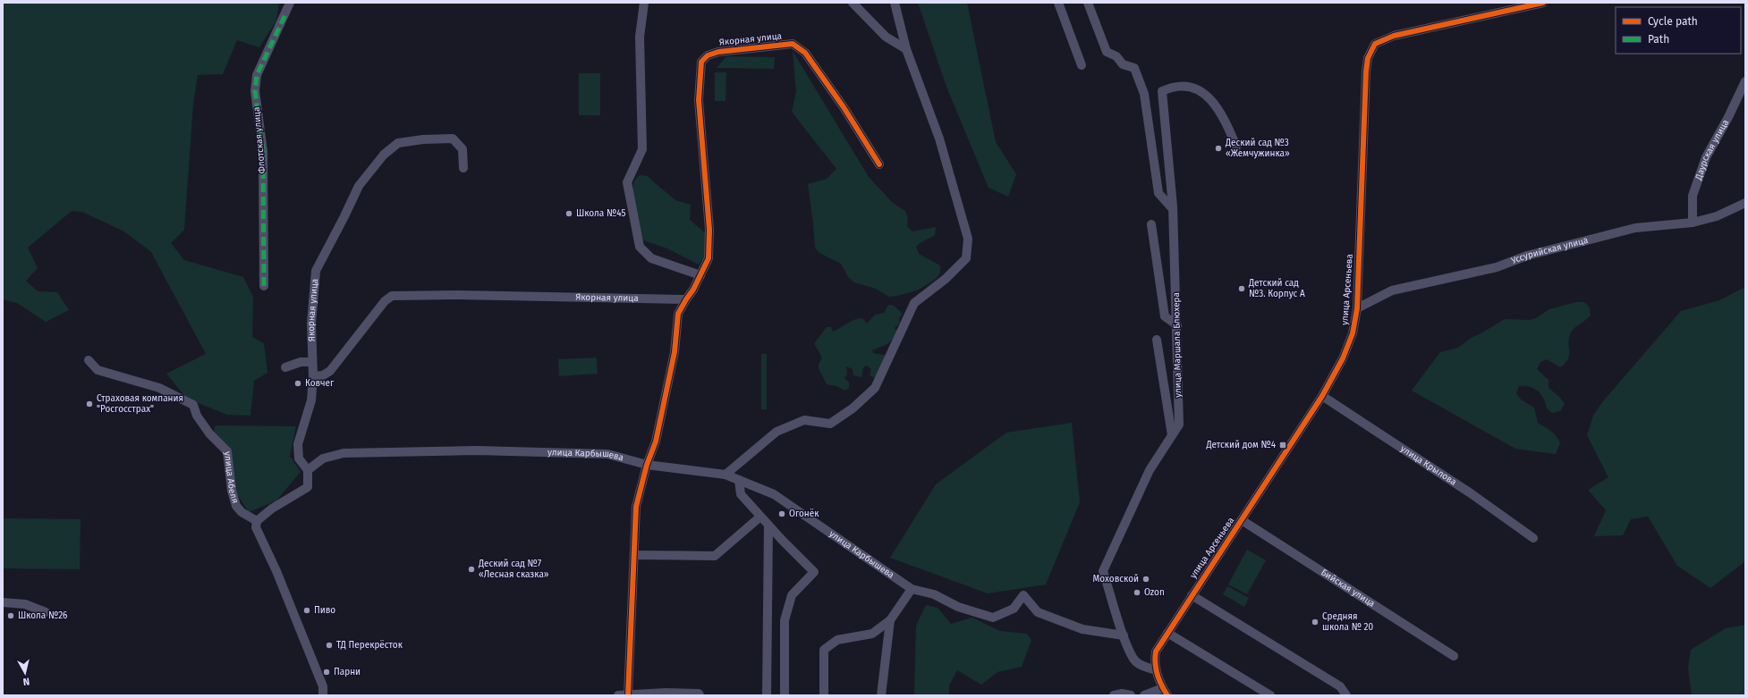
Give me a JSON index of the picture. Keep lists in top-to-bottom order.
{
  "streets": {
    "street": [
      "Якорная улица",
      "Флотская улица",
      "Даурская улица",
      "Уссурийская улица",
      "улица Арсеньева",
      "улица Маршала Блюхера",
      "улица Карбышева",
      "улица Крылова",
      "улица Абеля",
      "Бийская улица"
    ]
  },
  "crossings": [
    ["Якорная улица", "улица Карбышева"],
    ["Даурская улица", "Уссурийская улица"],
    ["Уссурийская улица", "улица Арсеньева"],
    ["улица Арсеньева", "улица Маршала Блюхера"],
    ["улица Арсеньева", "улица Крылова"],
    ["улица Арсеньева", "Бийская улица"]
  ],
  "places": {
    "other": [
      "Деский сад №3 «Жемчужинка»",
      "Школа №45",
      "Детский сад №3. Корпус А",
      "Ковчег",
      "Страховая компания \"Росгосстрах\"",
      "Огонёк",
      "Деский сад №7 «Лесная сказка»",
      "Моховской",
      "Ozon",
      "Пиво",
      "Школа №26",
      "Средняя школа № 20",
      "ТД Перекрёсток",
      "Парни"
    ],
    "transit": ["Детский дом №4"]
  },
  "legend": ["Cycle path", "Path"],
  "north": "bottom"
}
